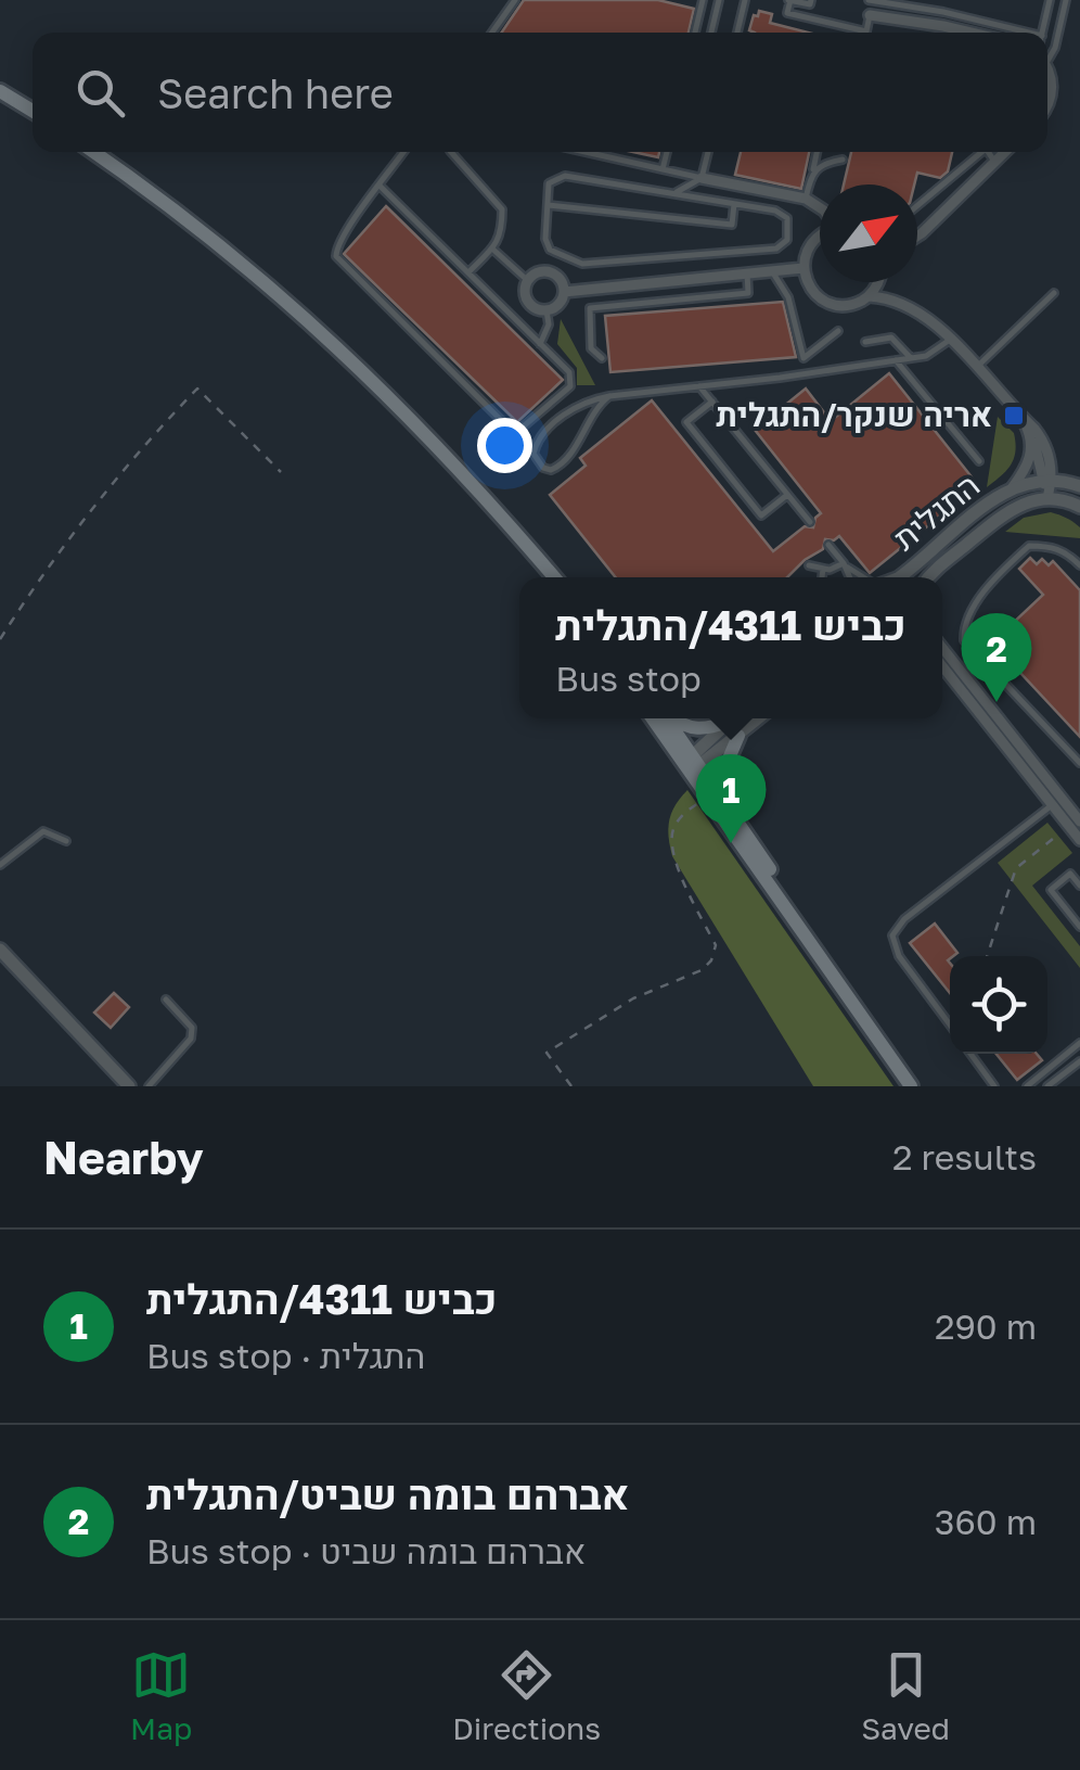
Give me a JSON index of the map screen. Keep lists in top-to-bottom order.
{
  "streets": {
    "street": ["התגלית"]
  },
  "places": {
    "transit": ["אריה שנקר/התגלית"]
  },
  "north": "top right",
  "page": {
    "search": "Search here",
    "popup": ["כביש 4311/התגלית", "Bus stop"],
    "pins": ["2", "1"],
    "heading": ["Nearby", "2 results"],
    "list": [
      {
        "mark": "1",
        "name": "כביש 4311/התגלית",
        "note": "Bus stop · התגלית",
        "value": "290 m"
      },
      {
        "mark": "2",
        "name": "אברהם בומה שביט/התגלית",
        "note": "Bus stop · אברהם בומה שביט",
        "value": "360 m"
      }
    ],
    "nav": ["Map", "Directions", "Saved"]
  }
}
